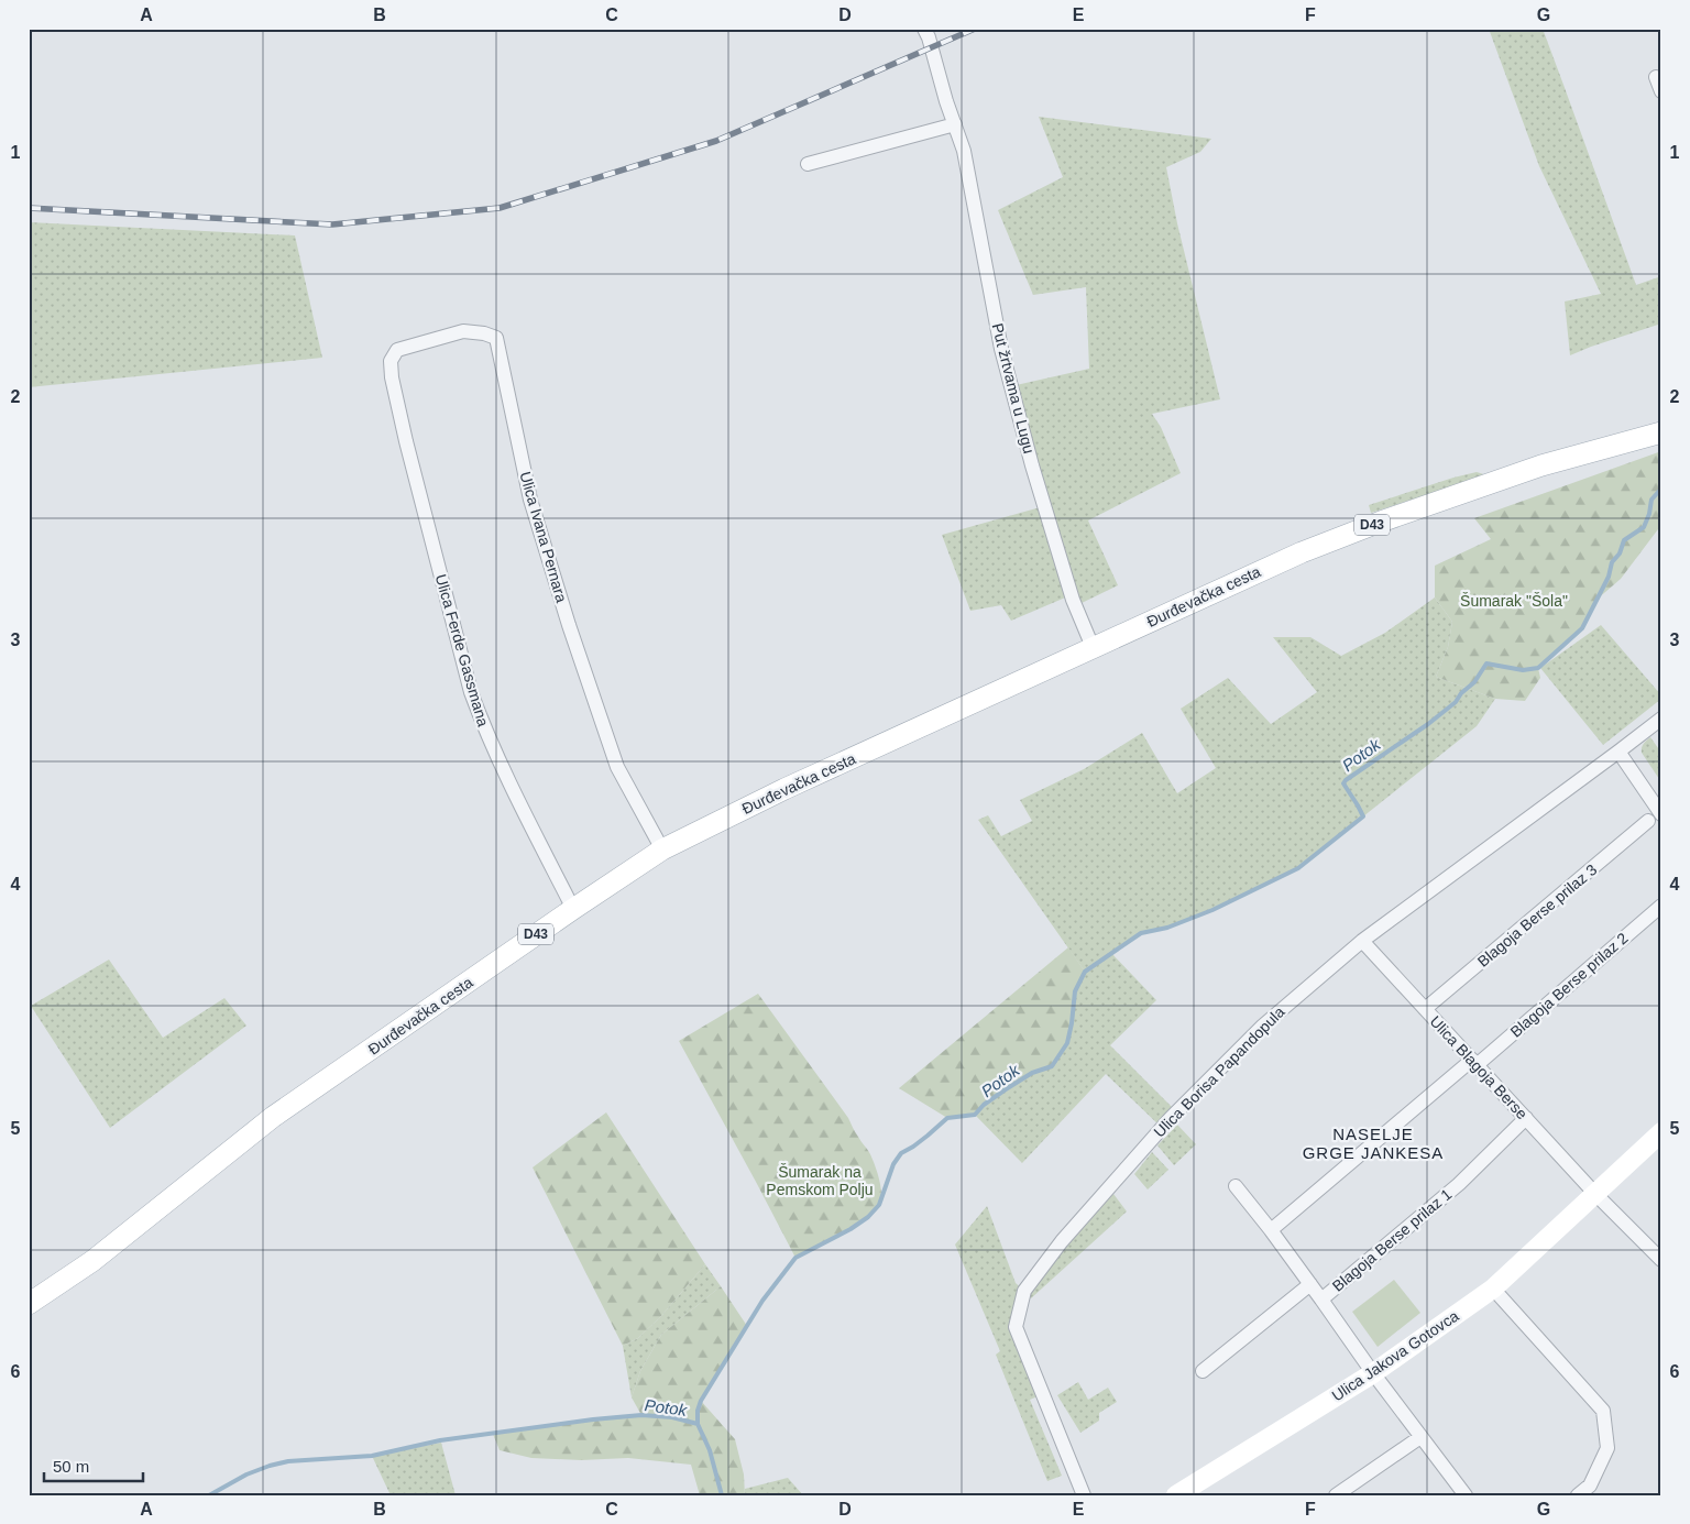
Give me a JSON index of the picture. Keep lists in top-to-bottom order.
{
  "streets": {
    "main road": ["D43", "Đurđevačka cesta"],
    "street": [
      "Put žrtvama u Lugu",
      "Ulica Ivana Pernara",
      "Ulica Ferde Gassmana",
      "Blagoja Berse prilaz 3",
      "Blagoja Berse prilaz 2",
      "Ulica Blagoja Berse",
      "Ulica Borisa Papandopula",
      "Blagoja Berse prilaz 1",
      "Ulica Jakova Gotovca"
    ]
  },
  "crossings": [
    ["Put žrtvama u Lugu", "Đurđevačka cesta"],
    ["Ulica Ivana Pernara", "Đurđevačka cesta"],
    ["Ulica Ivana Pernara", "Ulica Ferde Gassmana"],
    ["Đurđevačka cesta", "Ulica Ferde Gassmana"],
    ["Blagoja Berse prilaz 3", "Ulica Blagoja Berse"],
    ["Blagoja Berse prilaz 2", "Ulica Blagoja Berse"],
    ["Ulica Blagoja Berse", "Ulica Borisa Papandopula"],
    ["Ulica Blagoja Berse", "Blagoja Berse prilaz 1"],
    ["Ulica Blagoja Berse", "Ulica Jakova Gotovca"],
    ["Blagoja Berse prilaz 1", "Ulica Jakova Gotovca"]
  ],
  "districts": ["NASELJE GRGE JANKESA"],
  "water": ["Potok"],
  "parks": ["Šumarak \"Šola\"", "Šumarak na Pemskom Polju"],
  "scale_bar": "50 m",
  "grid": {
    "columns": [
      "A",
      "B",
      "C",
      "D",
      "E",
      "F",
      "G"
    ],
    "rows": [
      "1",
      "2",
      "3",
      "4",
      "5",
      "6"
    ]
  }
}
